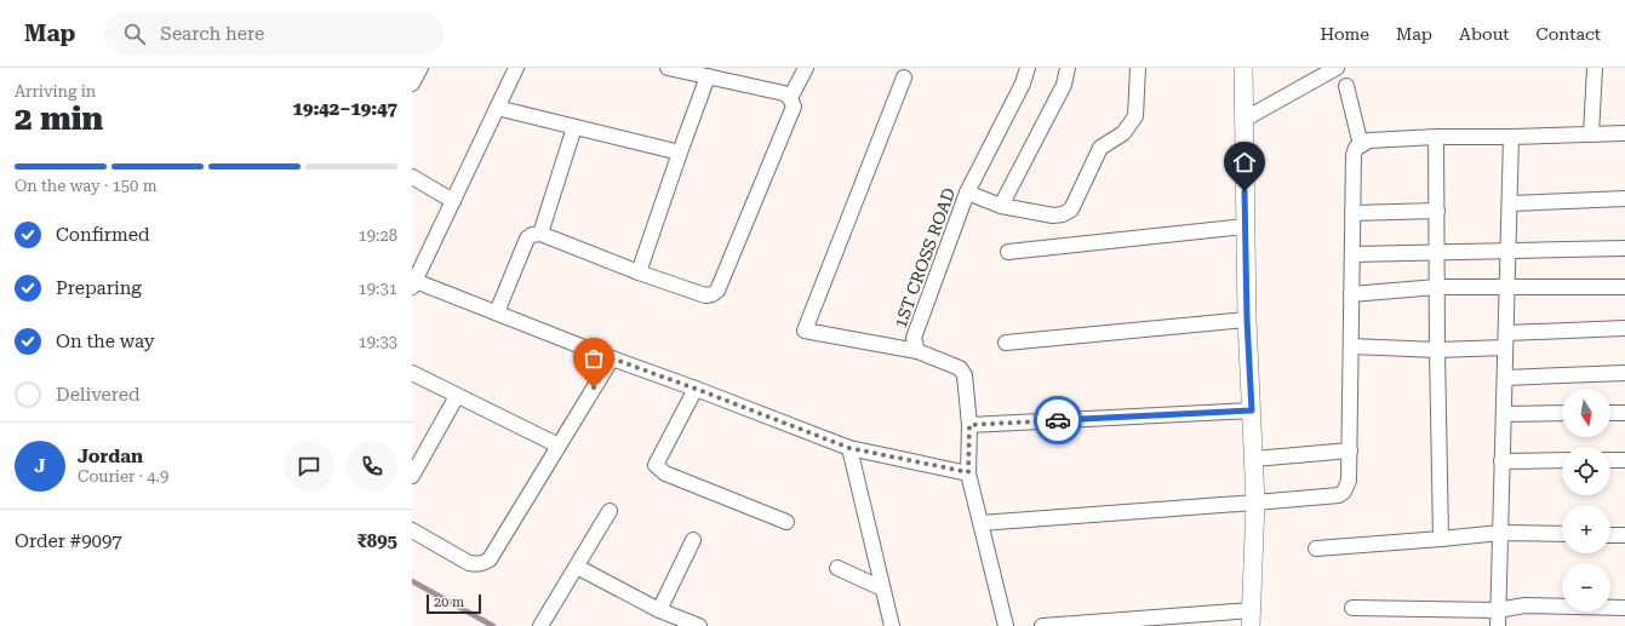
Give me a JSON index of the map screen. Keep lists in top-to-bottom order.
{
  "streets": {
    "street": ["1ST CROSS ROAD"]
  },
  "scale_bar": "20 m",
  "north": "bottom",
  "page": {
    "header": "Map",
    "search": "Search here",
    "nav": [
      "Home",
      "Map",
      "About",
      "Contact"
    ],
    "heading": ["2 min", "Arriving in", "19:42–19:47"],
    "panel": [
      "Jordan",
      "Courier · 4.9",
      "Order #9097",
      "₹895"
    ],
    "bar": "On the way · 150 m",
    "list": [
      ["Confirmed", "19:28"],
      ["Preparing", "19:31"],
      ["On the way", "19:33"],
      "Delivered"
    ],
    "map_buttons": ["+", "−"],
    "round": "J",
    "scale": "20 m"
  }
}
